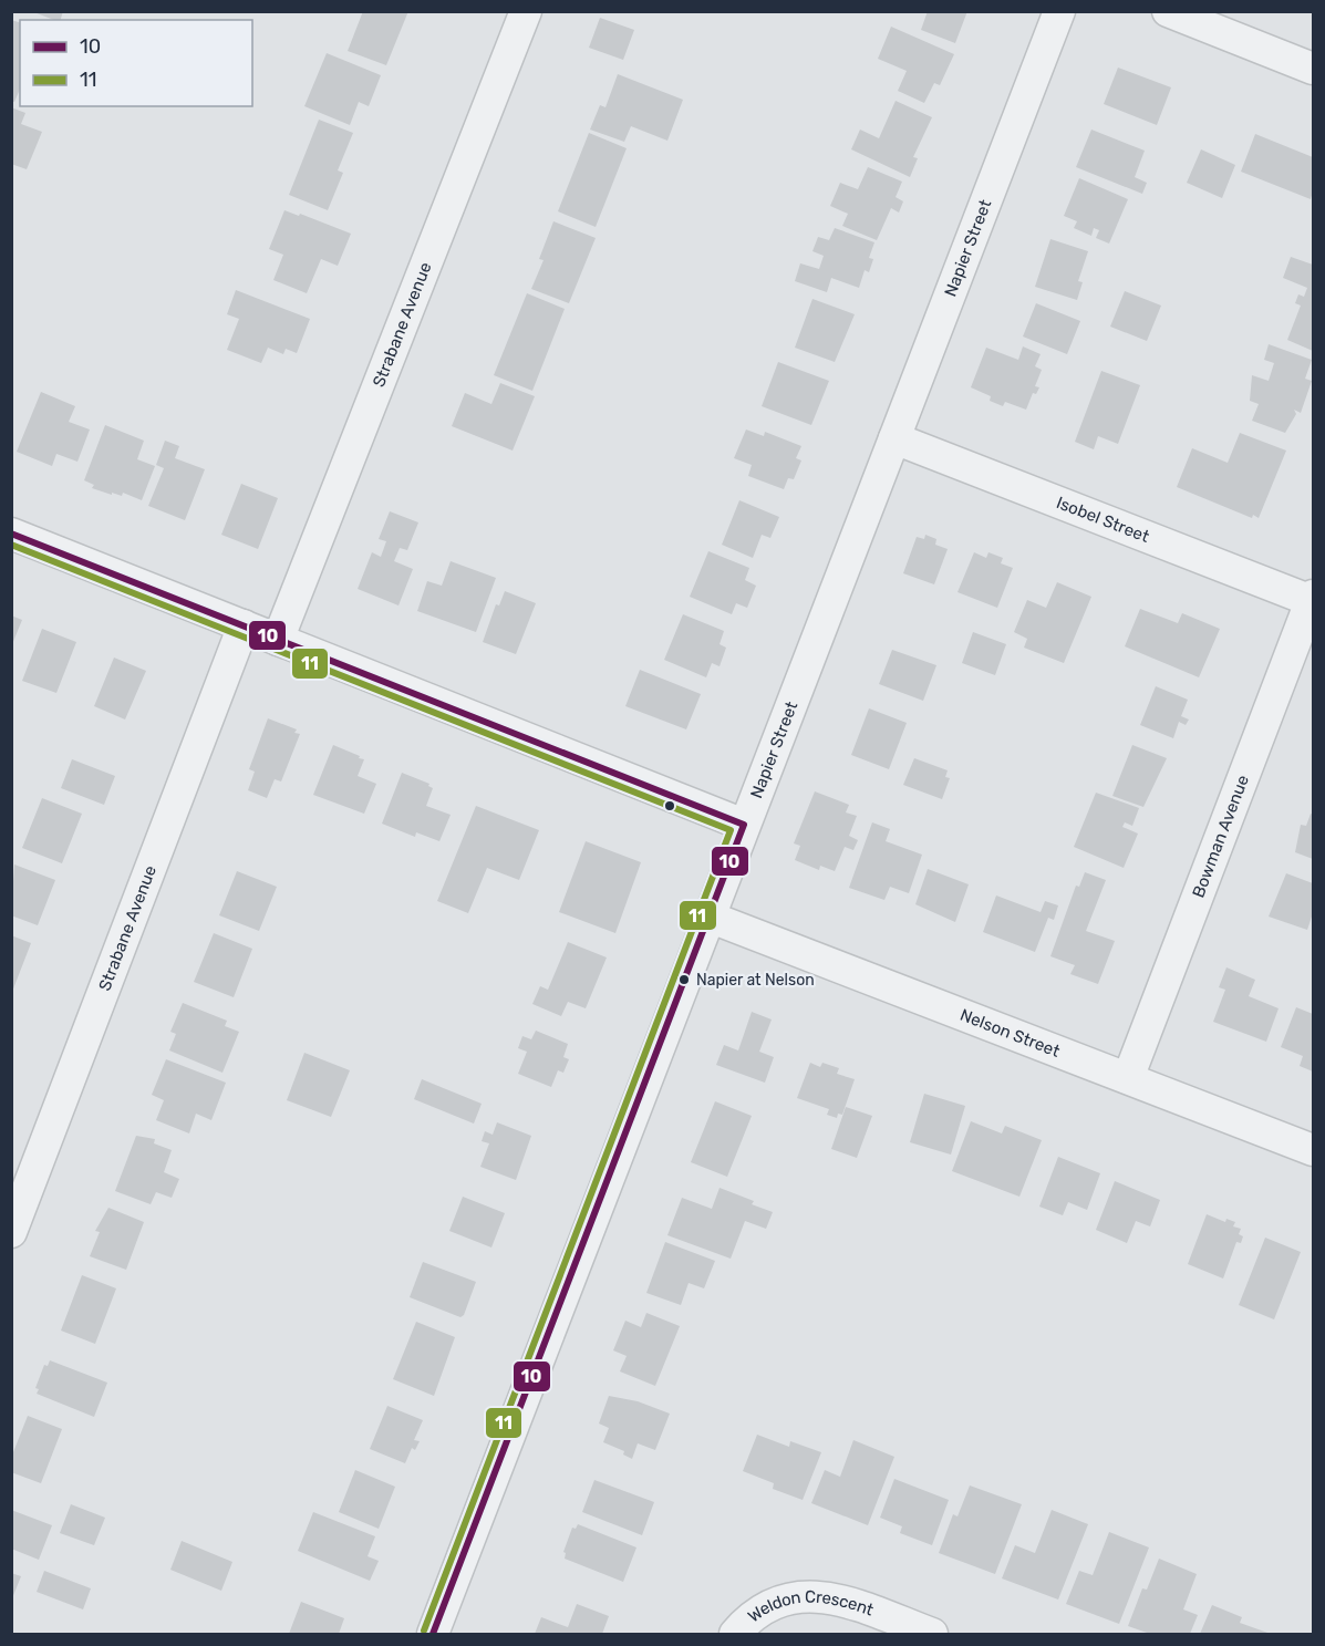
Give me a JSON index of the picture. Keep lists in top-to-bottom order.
{
  "streets": {
    "street": [
      "Napier Street",
      "Strabane Avenue",
      "Isobel Street",
      "Bowman Avenue",
      "Nelson Street",
      "Weldon Crescent"
    ]
  },
  "crossings": [
    ["Napier Street", "Isobel Street"],
    ["Napier Street", "Nelson Street"],
    ["Isobel Street", "Bowman Avenue"],
    ["Bowman Avenue", "Nelson Street"]
  ],
  "places": ["Napier at Nelson"],
  "lines": ["transit line 10", "transit line 11"],
  "legend": ["10", "11"]
}
